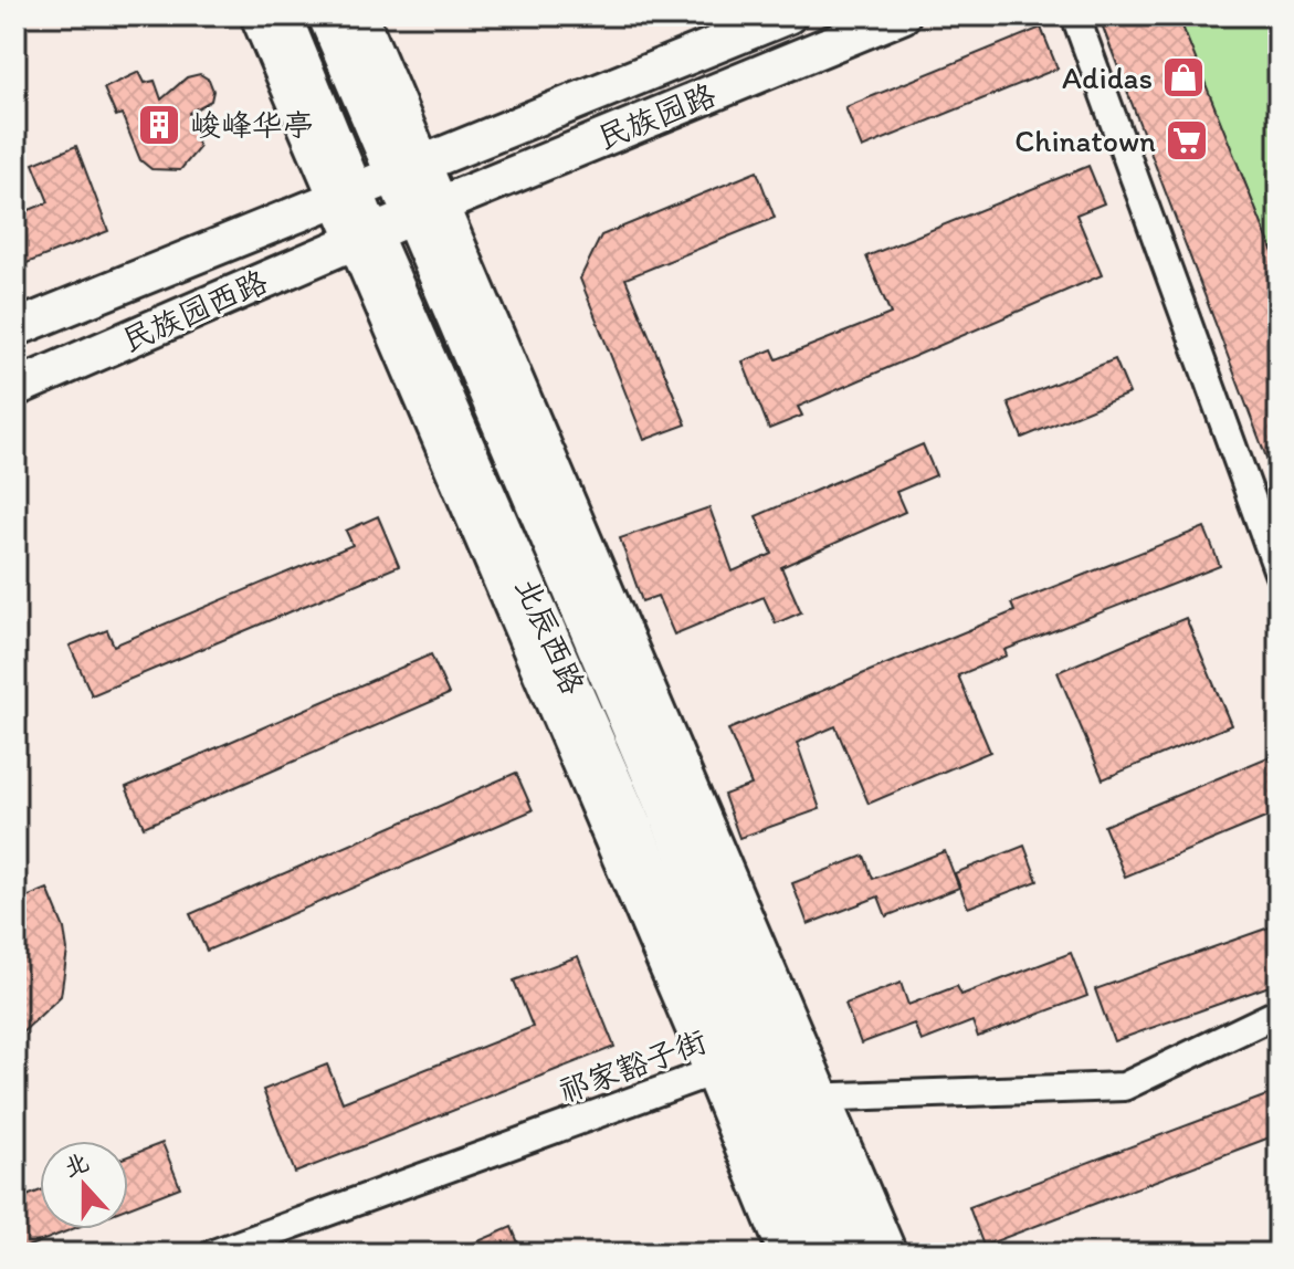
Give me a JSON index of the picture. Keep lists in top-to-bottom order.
{
  "streets": {
    "main road": ["民族园路", "民族园西路", "北辰西路"],
    "street": ["祁家豁子街"]
  },
  "crossings": [
    ["民族园路", "民族园西路"],
    ["民族园路", "北辰西路"],
    ["民族园西路", "北辰西路"],
    ["北辰西路", "祁家豁子街"]
  ],
  "places": {
    "shop": ["Adidas"],
    "building": ["峻峰华亭"],
    "supermarket": ["Chinatown"]
  },
  "north": "top"
}
